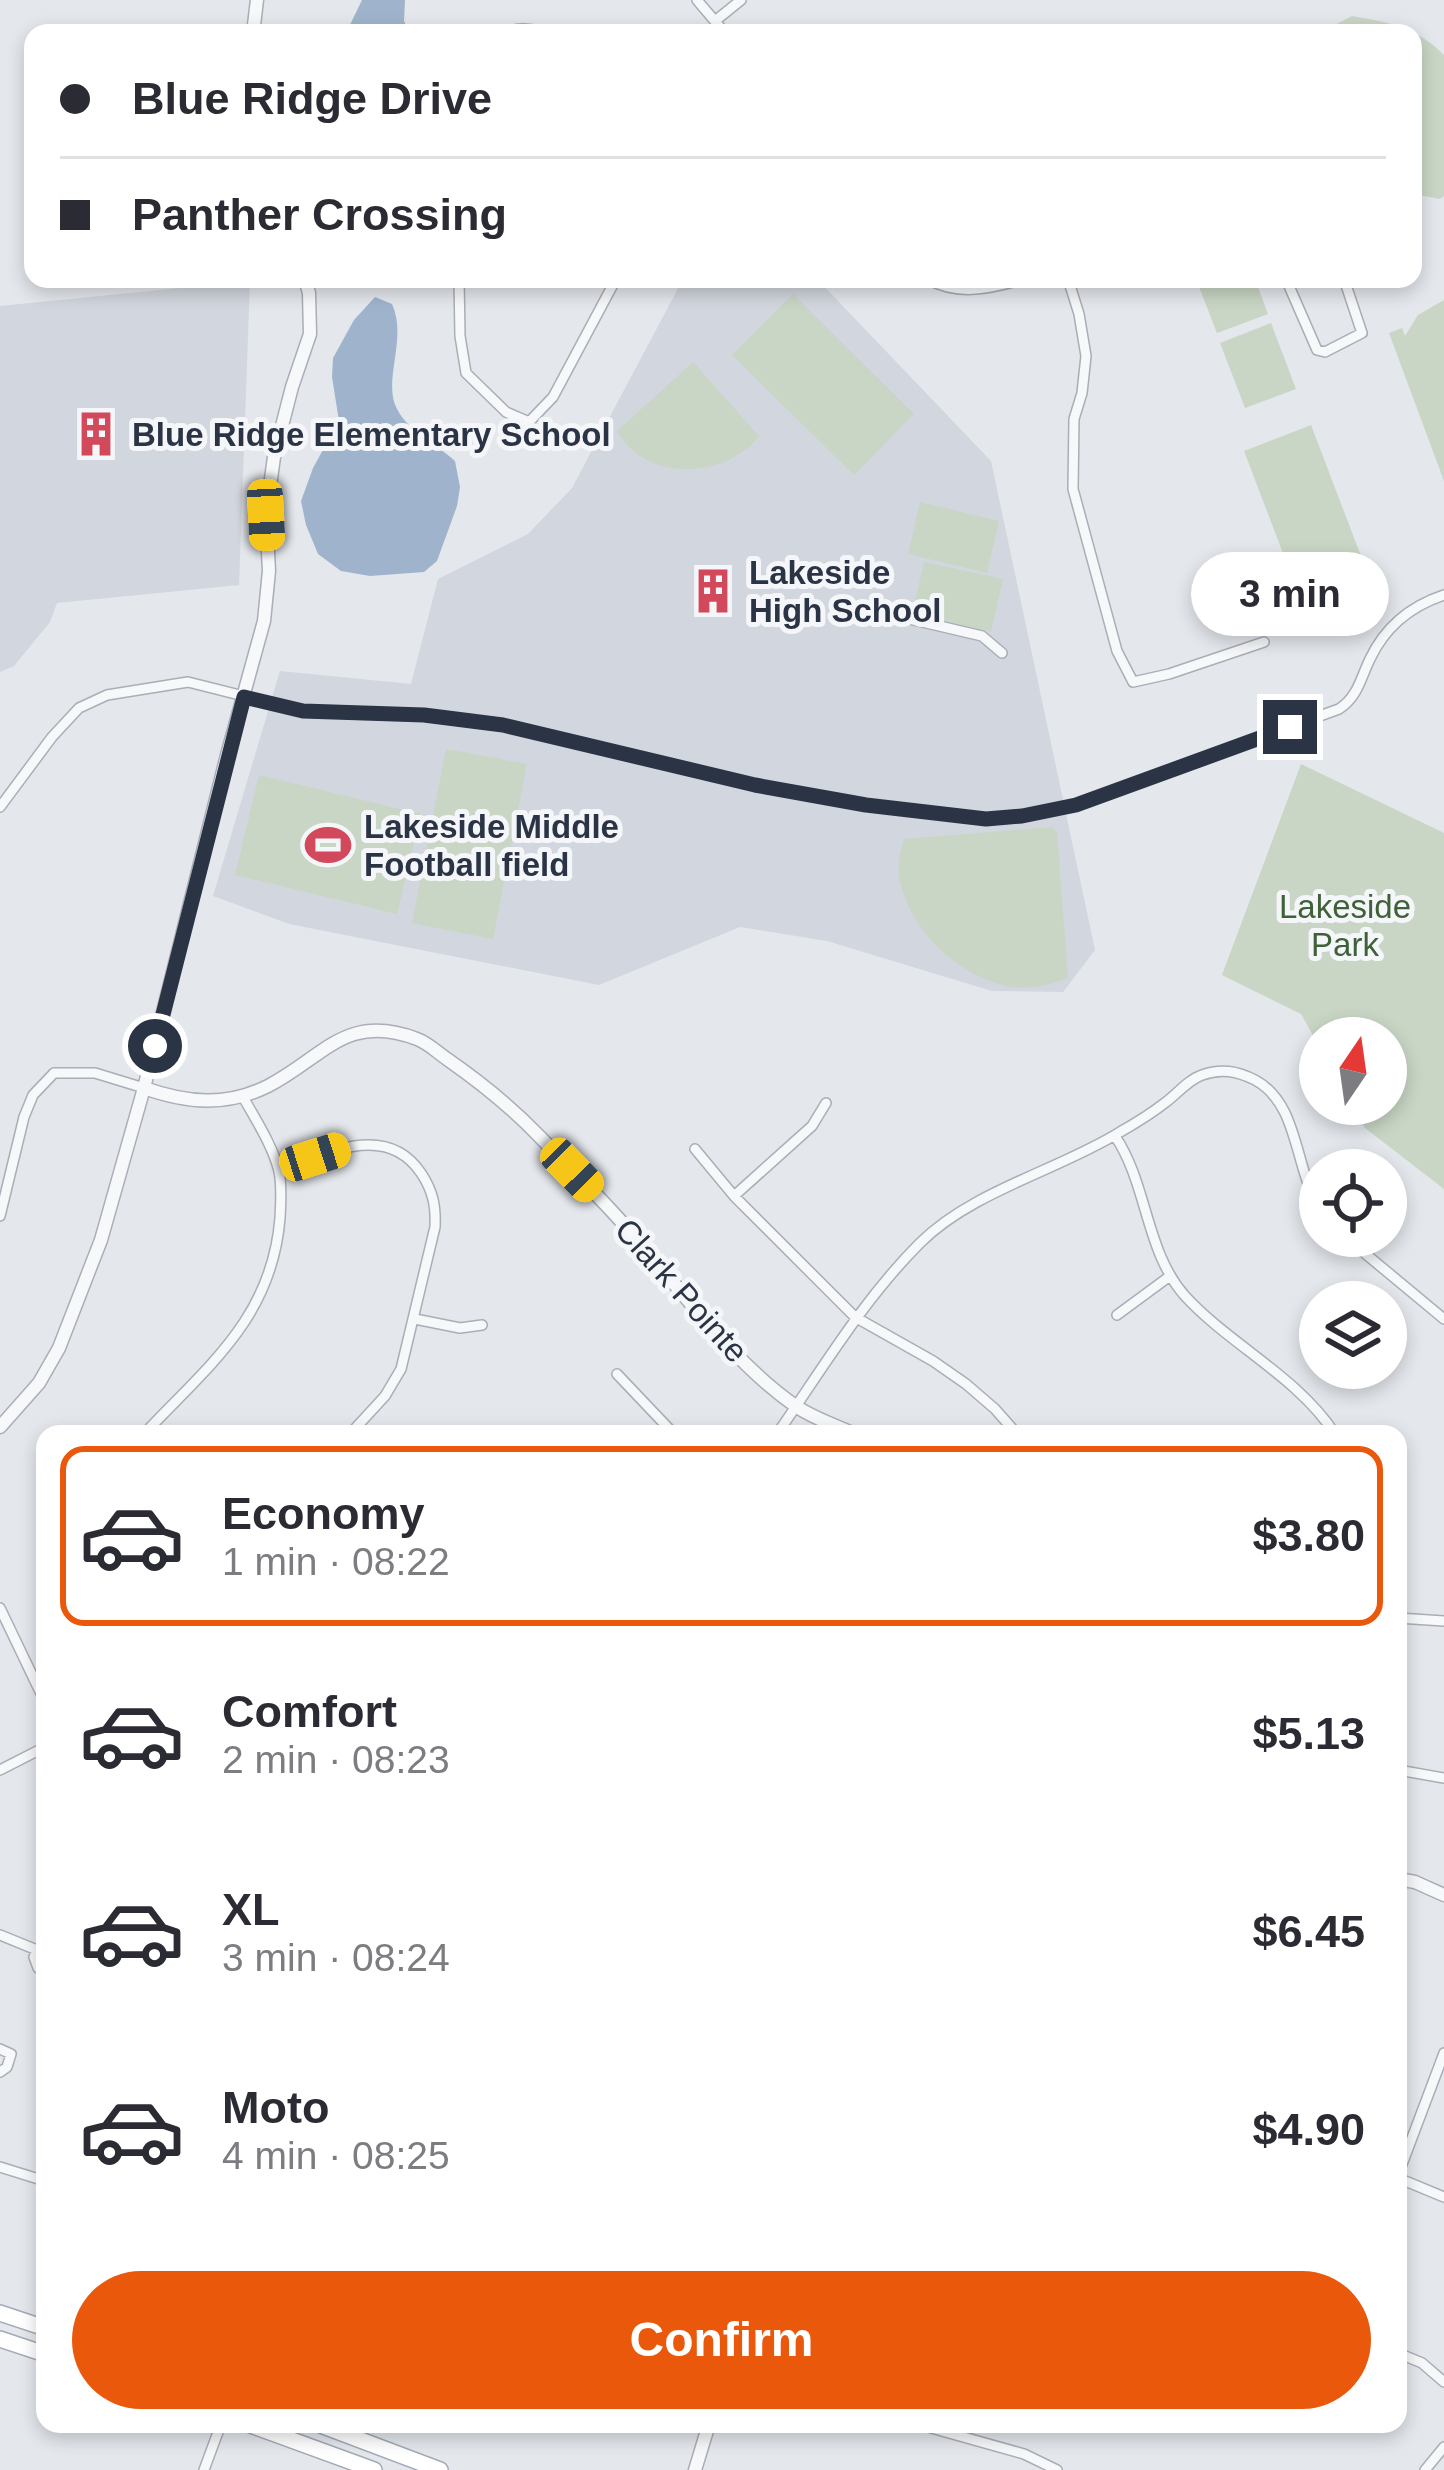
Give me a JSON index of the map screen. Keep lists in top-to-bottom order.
{
  "streets": {
    "street": ["Clark Pointe"]
  },
  "parks": ["Lakeside Park"],
  "places": {
    "building": ["Blue Ridge Elementary School", "Lakeside High School"],
    "sports": ["Lakeside Middle Football field"]
  },
  "north": "top",
  "page": {
    "banner": ["Blue Ridge Drive", "Panther Crossing"],
    "bubble": "3 min",
    "list": [
      {
        "name": "Economy",
        "note": "1 min · 08:22",
        "value": "$3.80"
      },
      {
        "name": "Comfort",
        "note": "2 min · 08:23",
        "value": "$5.13"
      },
      {
        "name": "XL",
        "note": "3 min · 08:24",
        "value": "$6.45"
      },
      {
        "name": "Moto",
        "note": "4 min · 08:25",
        "value": "$4.90"
      }
    ],
    "buttons": "Confirm"
  }
}
